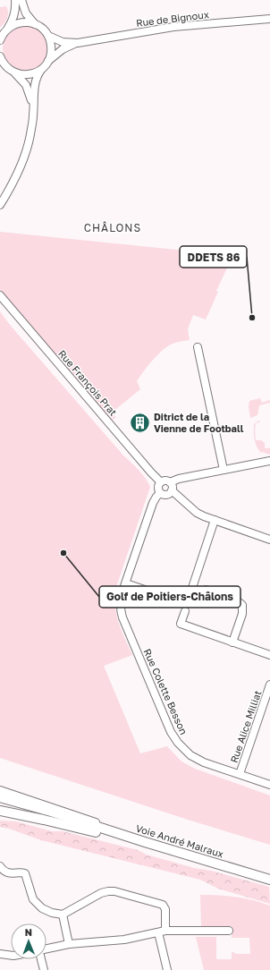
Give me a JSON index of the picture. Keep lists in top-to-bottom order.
{
  "streets": {
    "main road": ["Voie André Malraux"],
    "street": [
      "Rue de Bignoux",
      "Rue François Prat",
      "Rue Colette Besson",
      "Rue Alice Milliat"
    ]
  },
  "crossings": [
    ["Rue François Prat", "Rue Colette Besson"],
    ["Rue Colette Besson", "Rue Alice Milliat"]
  ],
  "districts": ["CHÂLONS"],
  "places": {
    "other": ["DDETS 86", "Golf de Poitiers-Châlons"],
    "building": ["Ditrict de la Vienne de Football"]
  },
  "north": "top"
}
